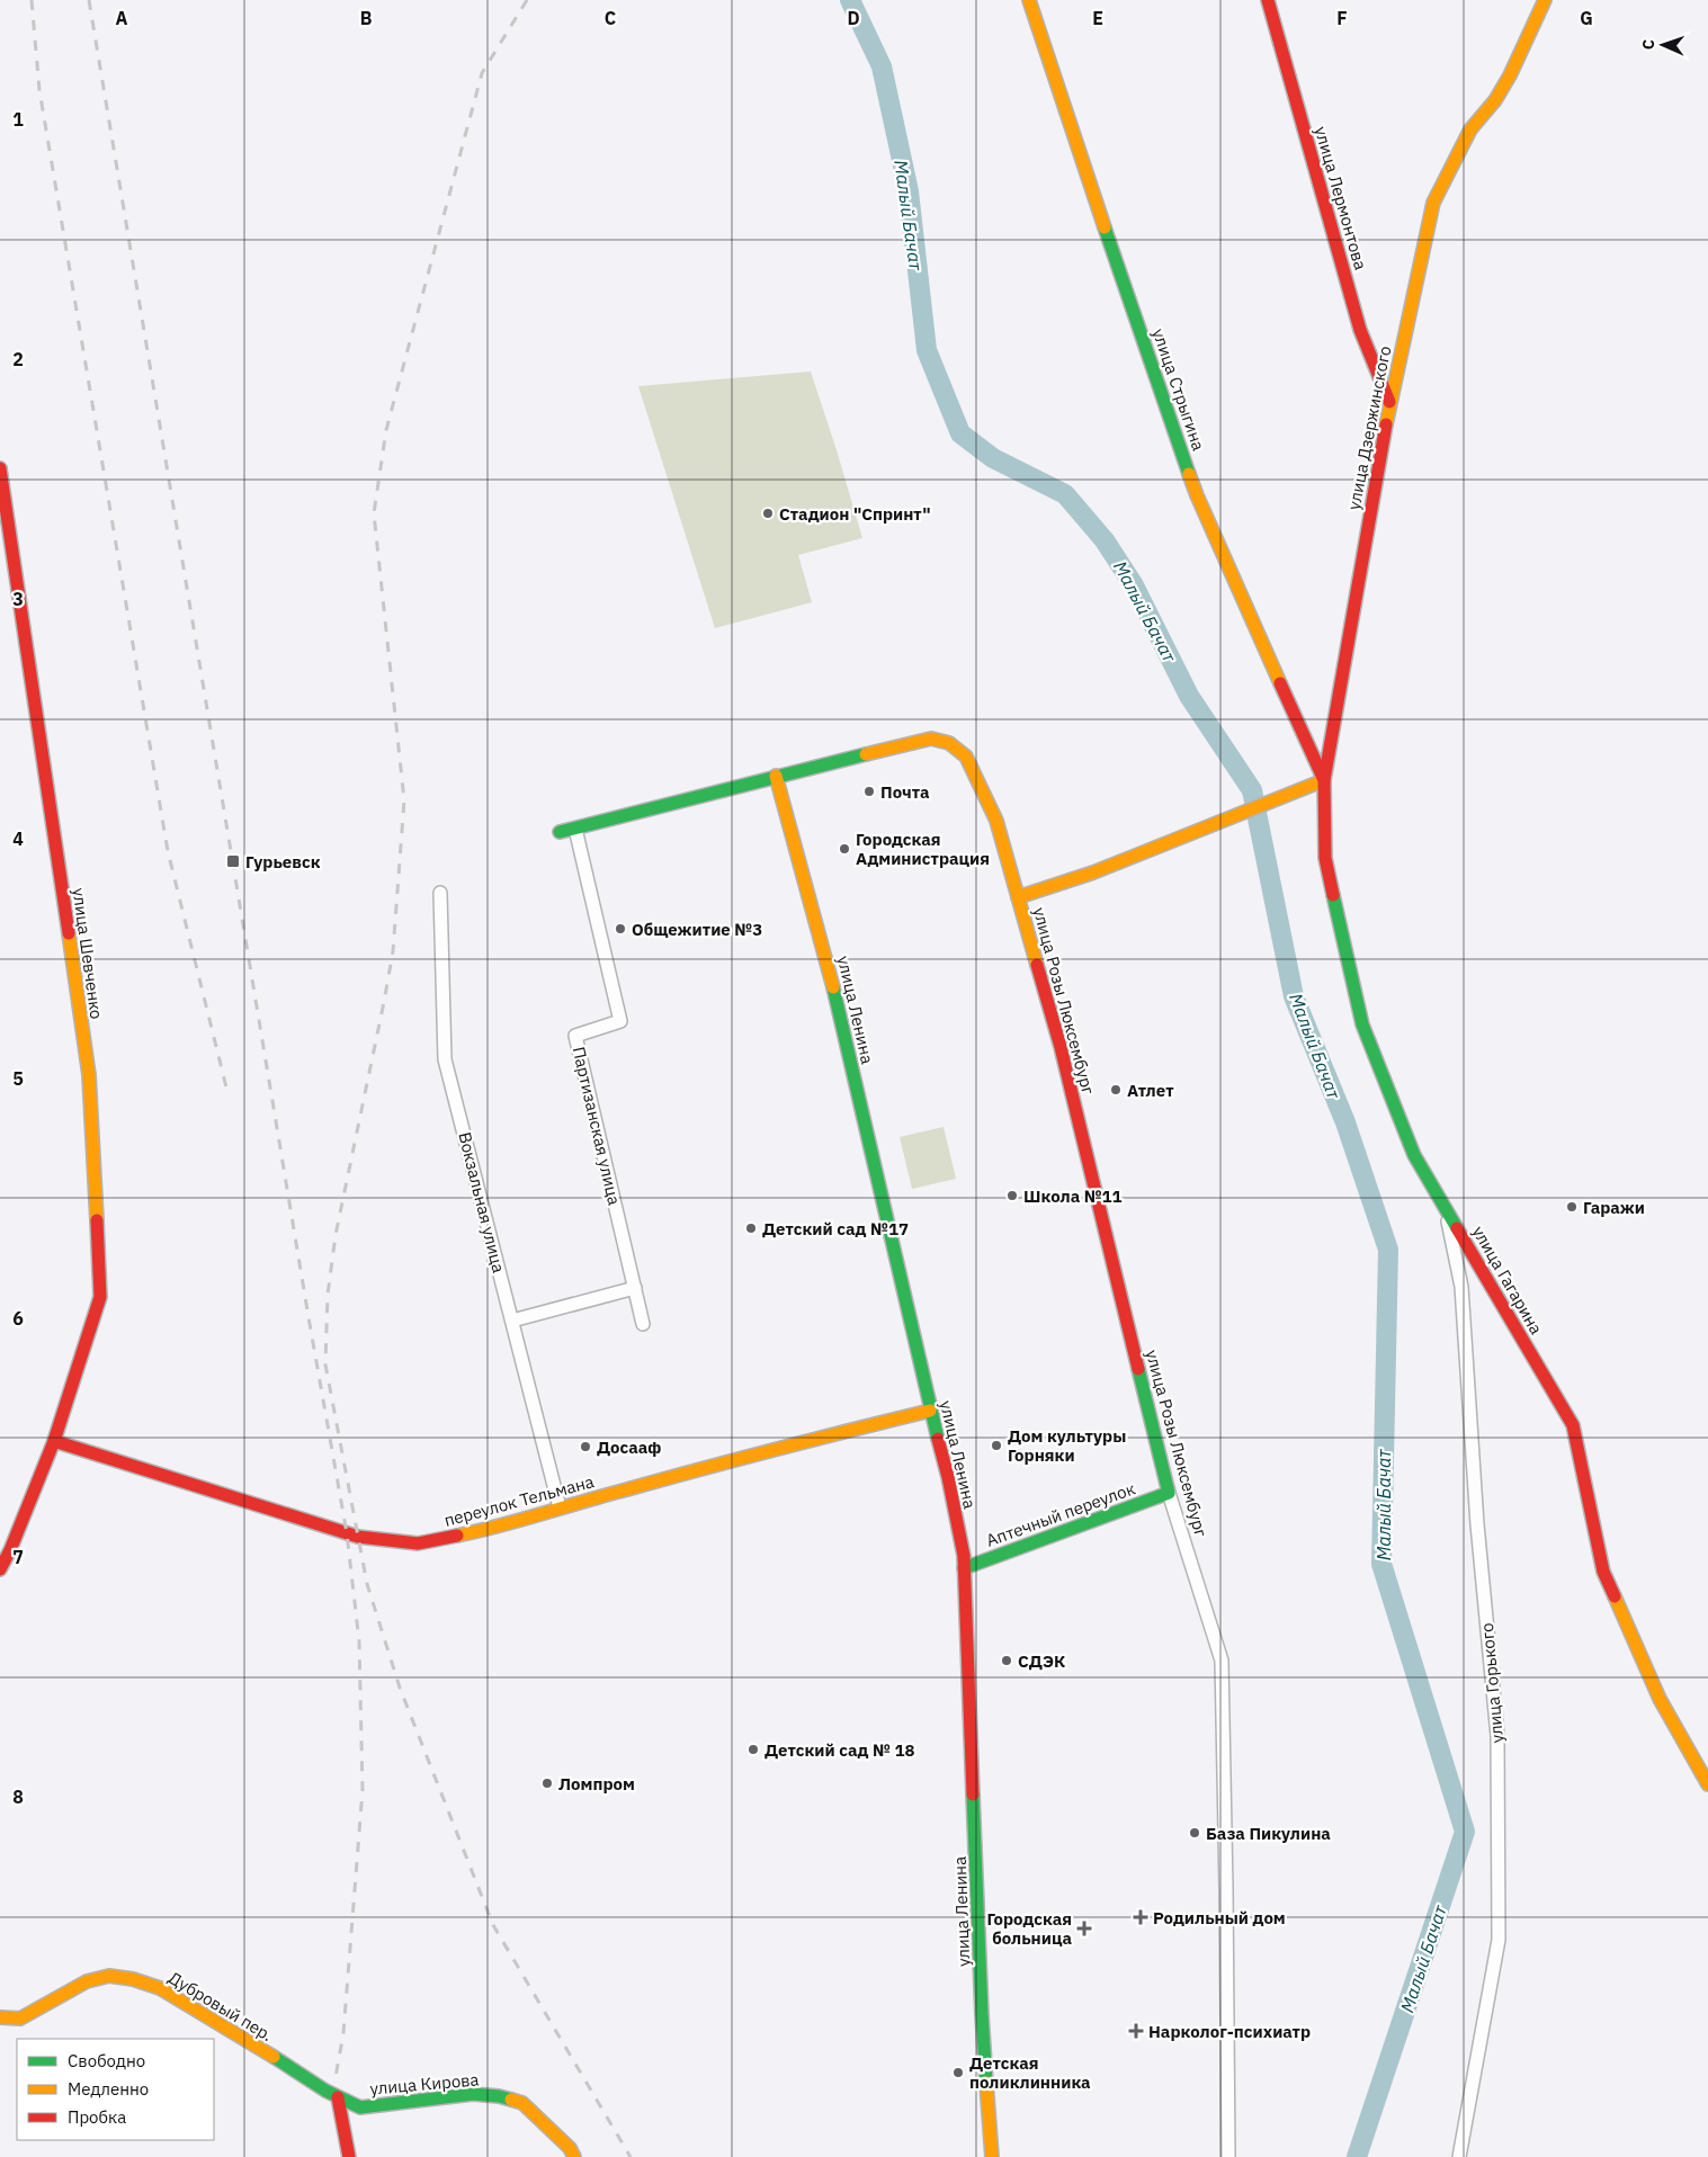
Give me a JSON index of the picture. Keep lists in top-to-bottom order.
{
  "streets": {
    "street": [
      "улица Лермонтова",
      "улица Стрыгина",
      "улица Дзержинского",
      "улица Шевченко",
      "улица Розы Люксембург",
      "улица Ленина",
      "Партизанская улица",
      "Вокзальная улица",
      "улица Гагарина",
      "переулок Тельмана",
      "Аптечный переулок",
      "улица Горького",
      "Дубровый пер.",
      "улица Кирова"
    ]
  },
  "crossings": [
    ["улица Лермонтова", "улица Дзержинского"],
    ["улица Стрыгина", "улица Дзержинского"],
    ["улица Стрыгина", "улица Гагарина"],
    ["улица Дзержинского", "улица Гагарина"],
    ["улица Шевченко", "переулок Тельмана"],
    ["улица Розы Люксембург", "улица Ленина"],
    ["улица Розы Люксембург", "Аптечный переулок"],
    ["улица Ленина", "переулок Тельмана"],
    ["улица Ленина", "Аптечный переулок"],
    ["Вокзальная улица", "переулок Тельмана"],
    ["улица Гагарина", "улица Горького"],
    ["Дубровый пер.", "улица Кирова"]
  ],
  "water": ["Малый Бачат"],
  "places": {
    "other": [
      "Стадион \"Спринт\"",
      "Почта",
      "Городская Администрация",
      "Общежитие №3",
      "Атлет",
      "Школа №11",
      "Гаражи",
      "Детский сад №17",
      "Дом культуры Горняки",
      "Досааф",
      "СДЭК",
      "Детский сад № 18",
      "Ломпром",
      "База Пикулина",
      "Детская поликлинника"
    ],
    "transit": ["Гурьевск"],
    "health": ["Родильный дом", "Городская больница", "Нарколог-психиатр"]
  },
  "legend": ["Свободно", "Медленно", "Пробка"],
  "north": "left",
  "grid": {
    "columns": [
      "A",
      "B",
      "C",
      "D",
      "E",
      "F",
      "G"
    ],
    "rows": [
      "1",
      "2",
      "3",
      "4",
      "5",
      "6",
      "7",
      "8"
    ]
  }
}
